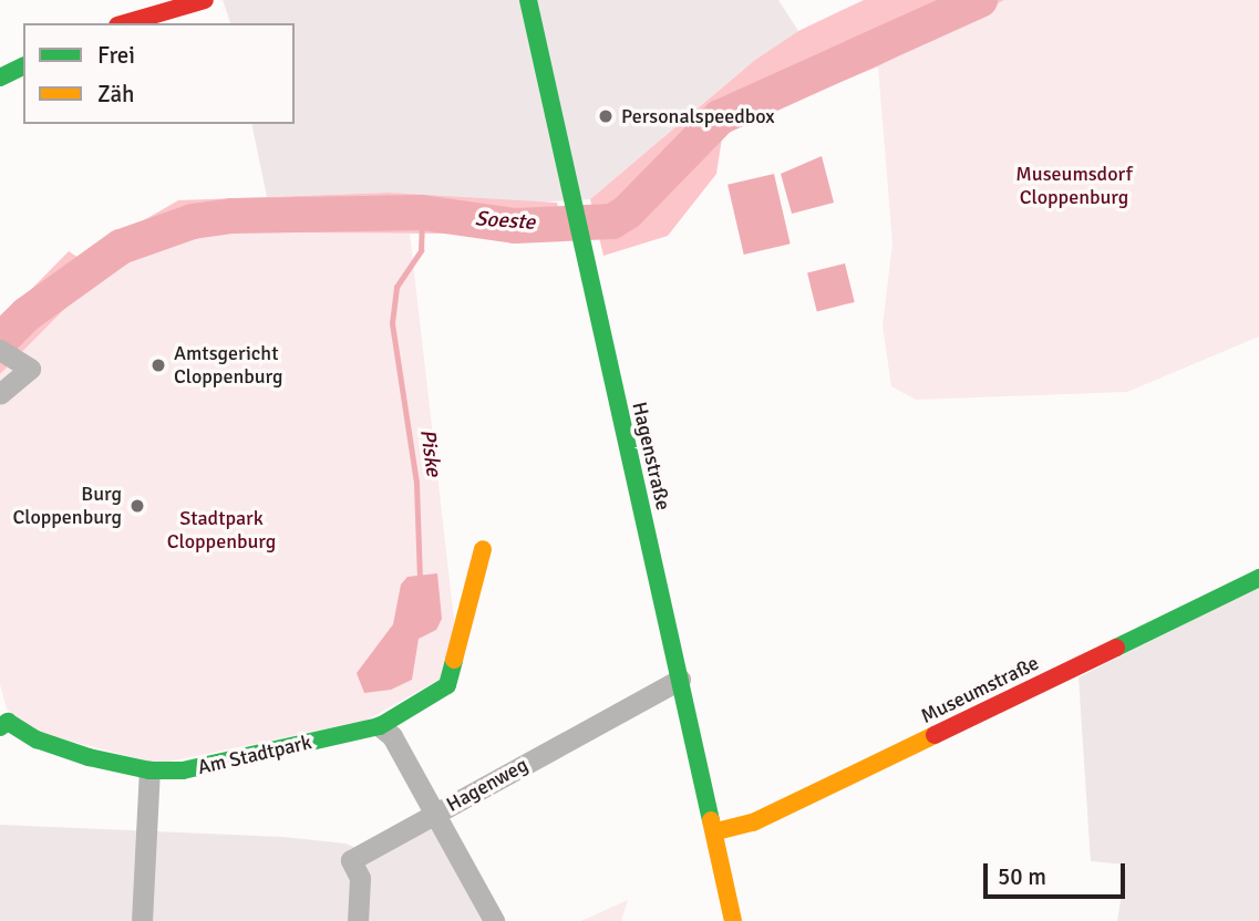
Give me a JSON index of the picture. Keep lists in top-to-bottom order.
{
  "streets": {
    "street": [
      "Hagenstraße",
      "Museumstraße",
      "Am Stadtpark",
      "Hagenweg"
    ]
  },
  "crossings": [
    ["Hagenstraße", "Museumstraße"],
    ["Hagenstraße", "Hagenweg"]
  ],
  "water": ["Soeste", "Piske"],
  "parks": ["Museumsdorf Cloppenburg", "Stadtpark Cloppenburg"],
  "places": ["Personalspeedbox", "Amtsgericht Cloppenburg", "Burg Cloppenburg"],
  "legend": ["Frei", "Zäh"],
  "scale_bar": "50 m"
}
